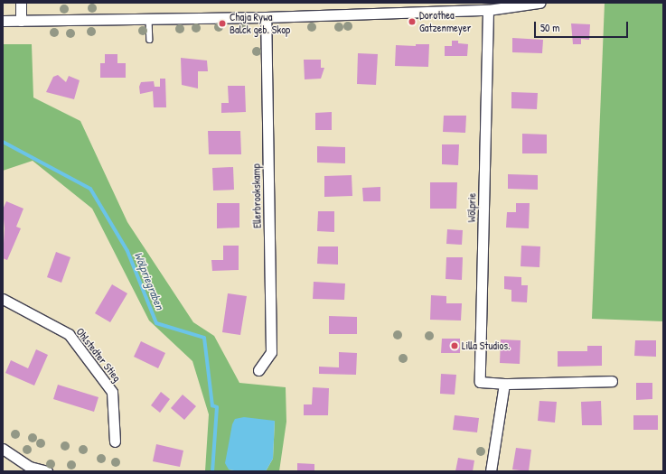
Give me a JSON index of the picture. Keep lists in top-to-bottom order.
{
  "streets": {
    "street": ["Ellerbrookskamp", "Wölprie", "Ohlstedter Stieg"]
  },
  "water": ["Wölpriegraben"],
  "places": ["Dorothea Gatzenmeyer", "Chaja Rywa Balck geb. Skop", "Lilla Studios."],
  "scale_bar": "50 m"
}
